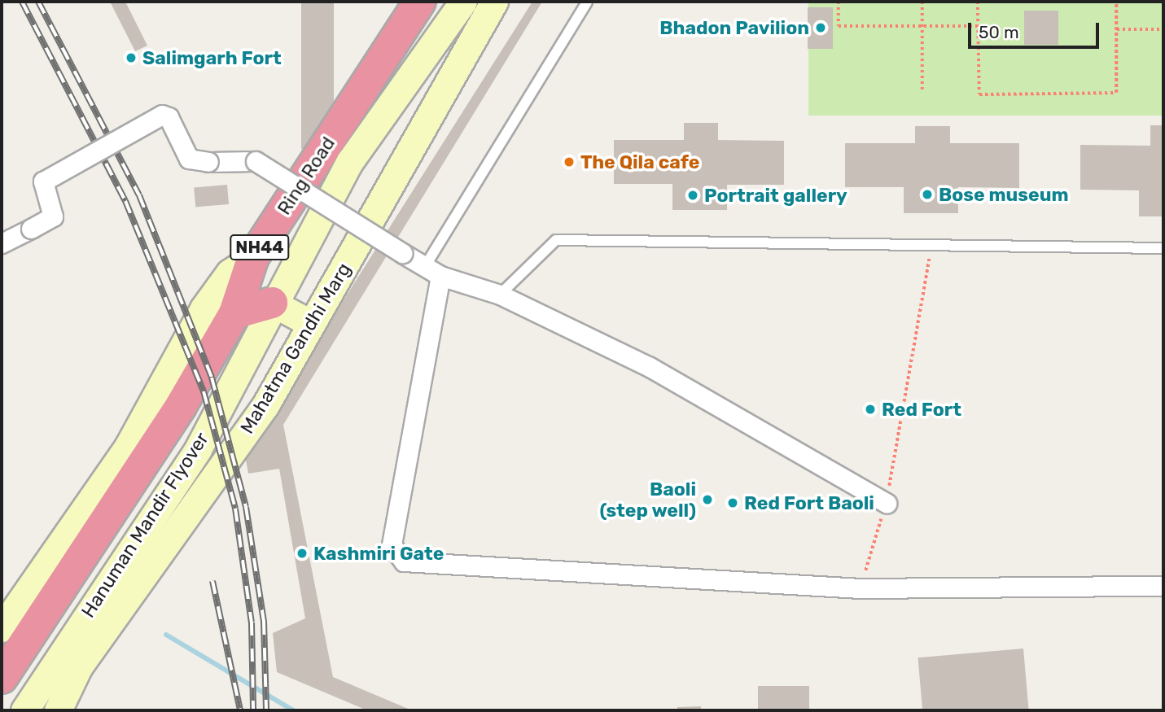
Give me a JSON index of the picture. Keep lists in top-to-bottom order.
{
  "streets": {
    "highway": ["Ring Road", "NH44", "Hanuman Mandir Flyover"],
    "street": ["Mahatma Gandhi Marg"]
  },
  "crossings": [
    ["Ring Road", "Hanuman Mandir Flyover"]
  ],
  "places": [
    "Bhadon Pavilion",
    "Salimgarh Fort",
    "The Qila cafe",
    "Bose museum",
    "Portrait gallery",
    "Red Fort",
    "Baoli (step well)",
    "Red Fort Baoli",
    "Kashmiri Gate"
  ],
  "scale_bar": "50 m"
}
